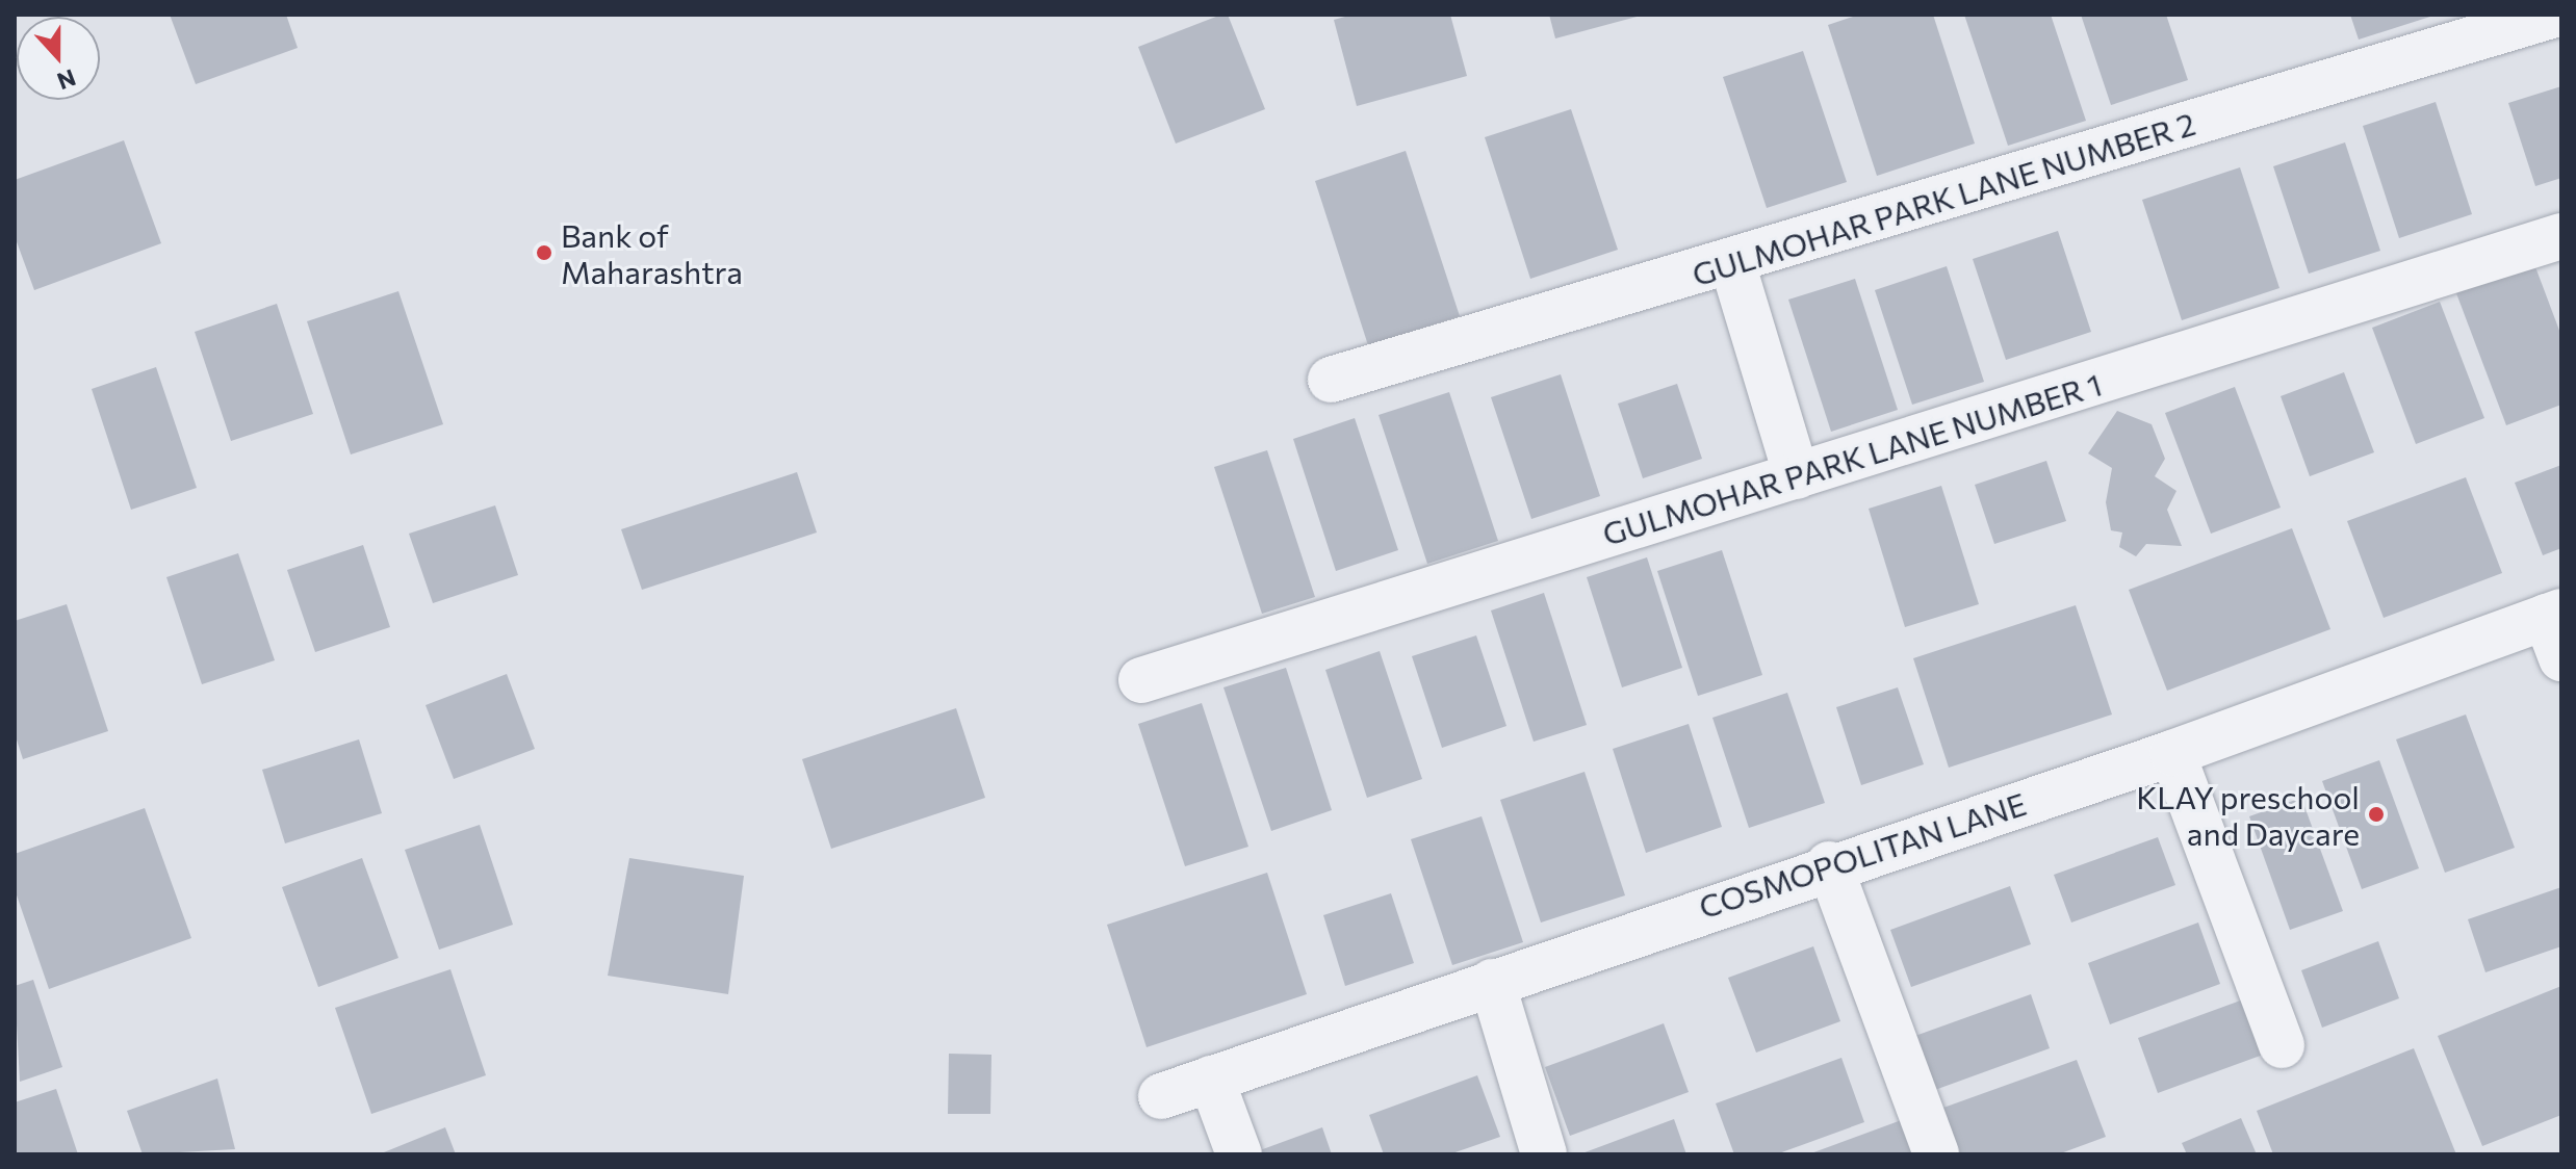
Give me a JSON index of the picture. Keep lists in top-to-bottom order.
{
  "streets": {
    "street": ["GULMOHAR PARK LANE NUMBER 2", "GULMOHAR PARK LANE NUMBER 1", "COSMOPOLITAN LANE"]
  },
  "places": ["Bank of Maharashtra", "KLAY preschool and Daycare"],
  "north": "bottom"
}
